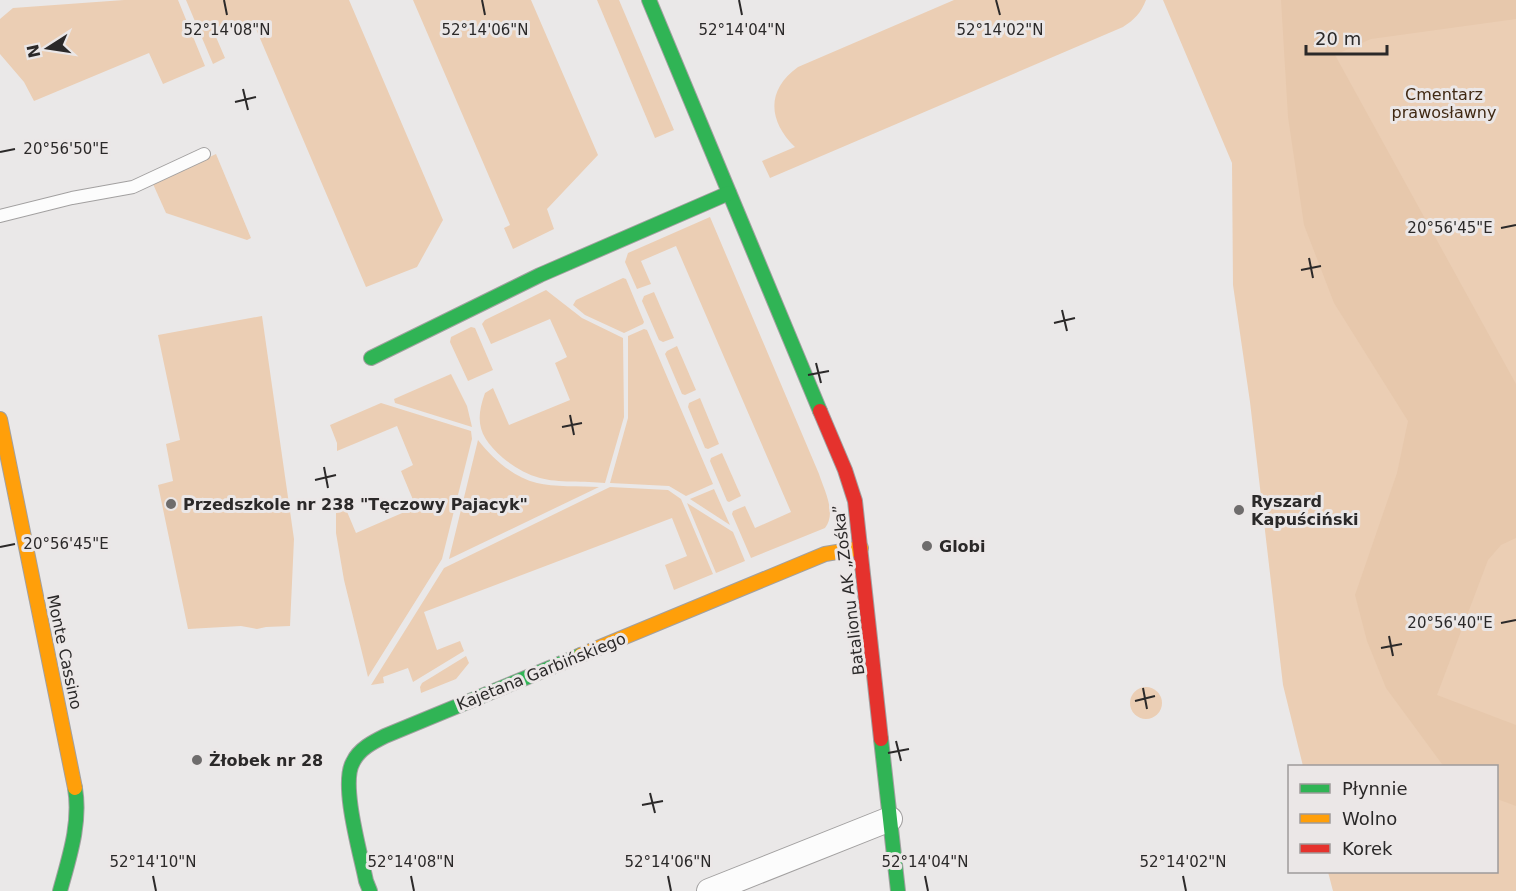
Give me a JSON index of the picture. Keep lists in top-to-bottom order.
{
  "streets": {
    "street": ["Batalionu AK „Zośka”", "Monte Cassino", "Kajetana Garbińskiego"]
  },
  "crossings": [
    ["Batalionu AK „Zośka”", "Kajetana Garbińskiego"]
  ],
  "parks": ["Cmentarz prawosławny"],
  "places": [
    "Przedszkole nr 238 \"Tęczowy Pajacyk\"",
    "Ryszard Kapuściński",
    "Globi",
    "Żłobek nr 28"
  ],
  "legend": ["Płynnie", "Wolno", "Korek"],
  "scale_bar": "20 m",
  "north": "left",
  "coordinates": [
    "52°14'08\"N",
    "52°14'06\"N",
    "52°14'04\"N",
    "52°14'02\"N",
    "20°56'50\"E",
    "20°56'45\"E",
    "20°56'40\"E",
    "52°14'10\"N"
  ]
}
